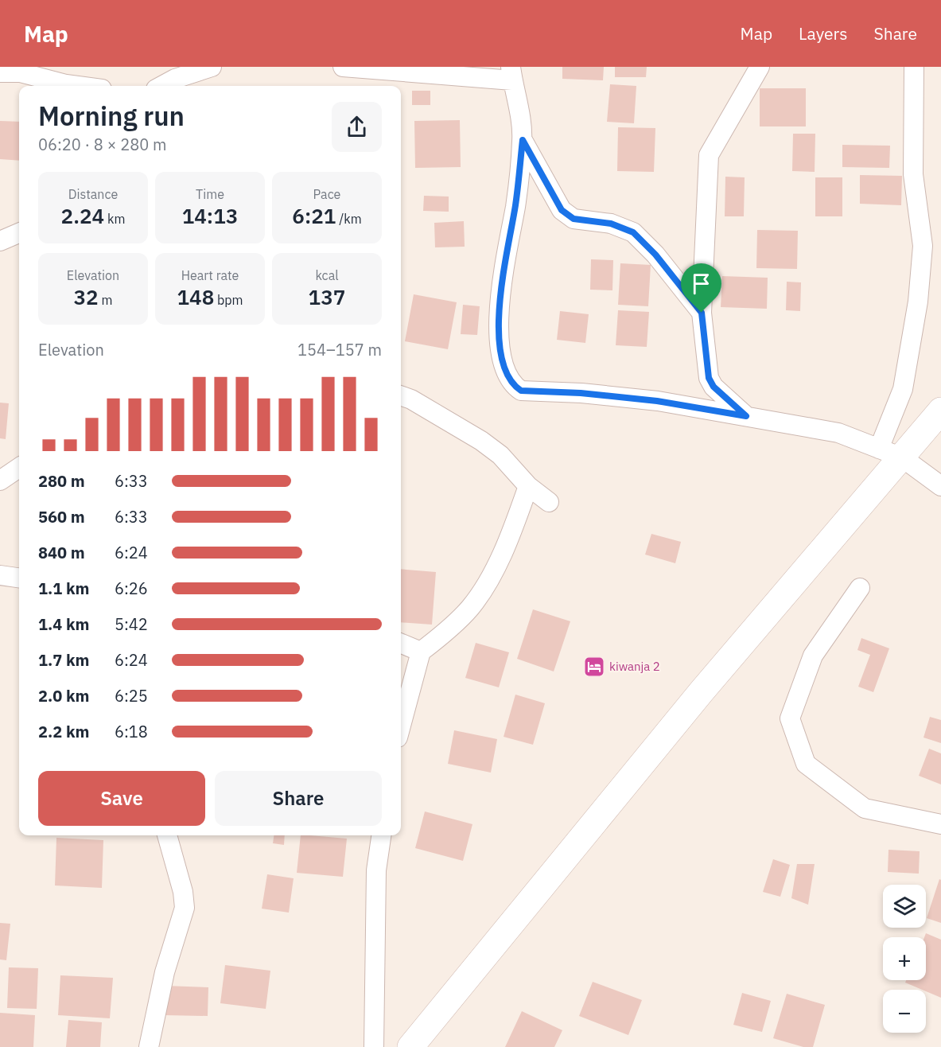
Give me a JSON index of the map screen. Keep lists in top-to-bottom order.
{
  "places": {
    "hotel": ["kiwanja 2"]
  },
  "page": {
    "header": "Map",
    "nav": ["Map", "Layers", "Share"],
    "heading": ["Morning run", "06:20 · 8 × 280 m"],
    "stats": [
      ["Distance", "2.24 km"],
      ["Time", "14:13"],
      ["Pace", "6:21 /km"],
      ["Elevation", "32 m"],
      ["Heart rate", "148 bpm"],
      ["kcal", "137"]
    ],
    "chart": ["Elevation", "154–157 m"],
    "list": [
      {
        "name": "280 m",
        "note": "6:33"
      },
      {
        "name": "560 m",
        "note": "6:33"
      },
      {
        "name": "840 m",
        "note": "6:24"
      },
      {
        "name": "1.1 km",
        "note": "6:26"
      },
      {
        "name": "1.4 km",
        "note": "5:42"
      },
      {
        "name": "1.7 km",
        "note": "6:24"
      },
      {
        "name": "2.0 km",
        "note": "6:25"
      },
      {
        "name": "2.2 km",
        "note": "6:18"
      }
    ],
    "buttons": ["Save", "Share"],
    "map_buttons": ["+", "−"]
  }
}
